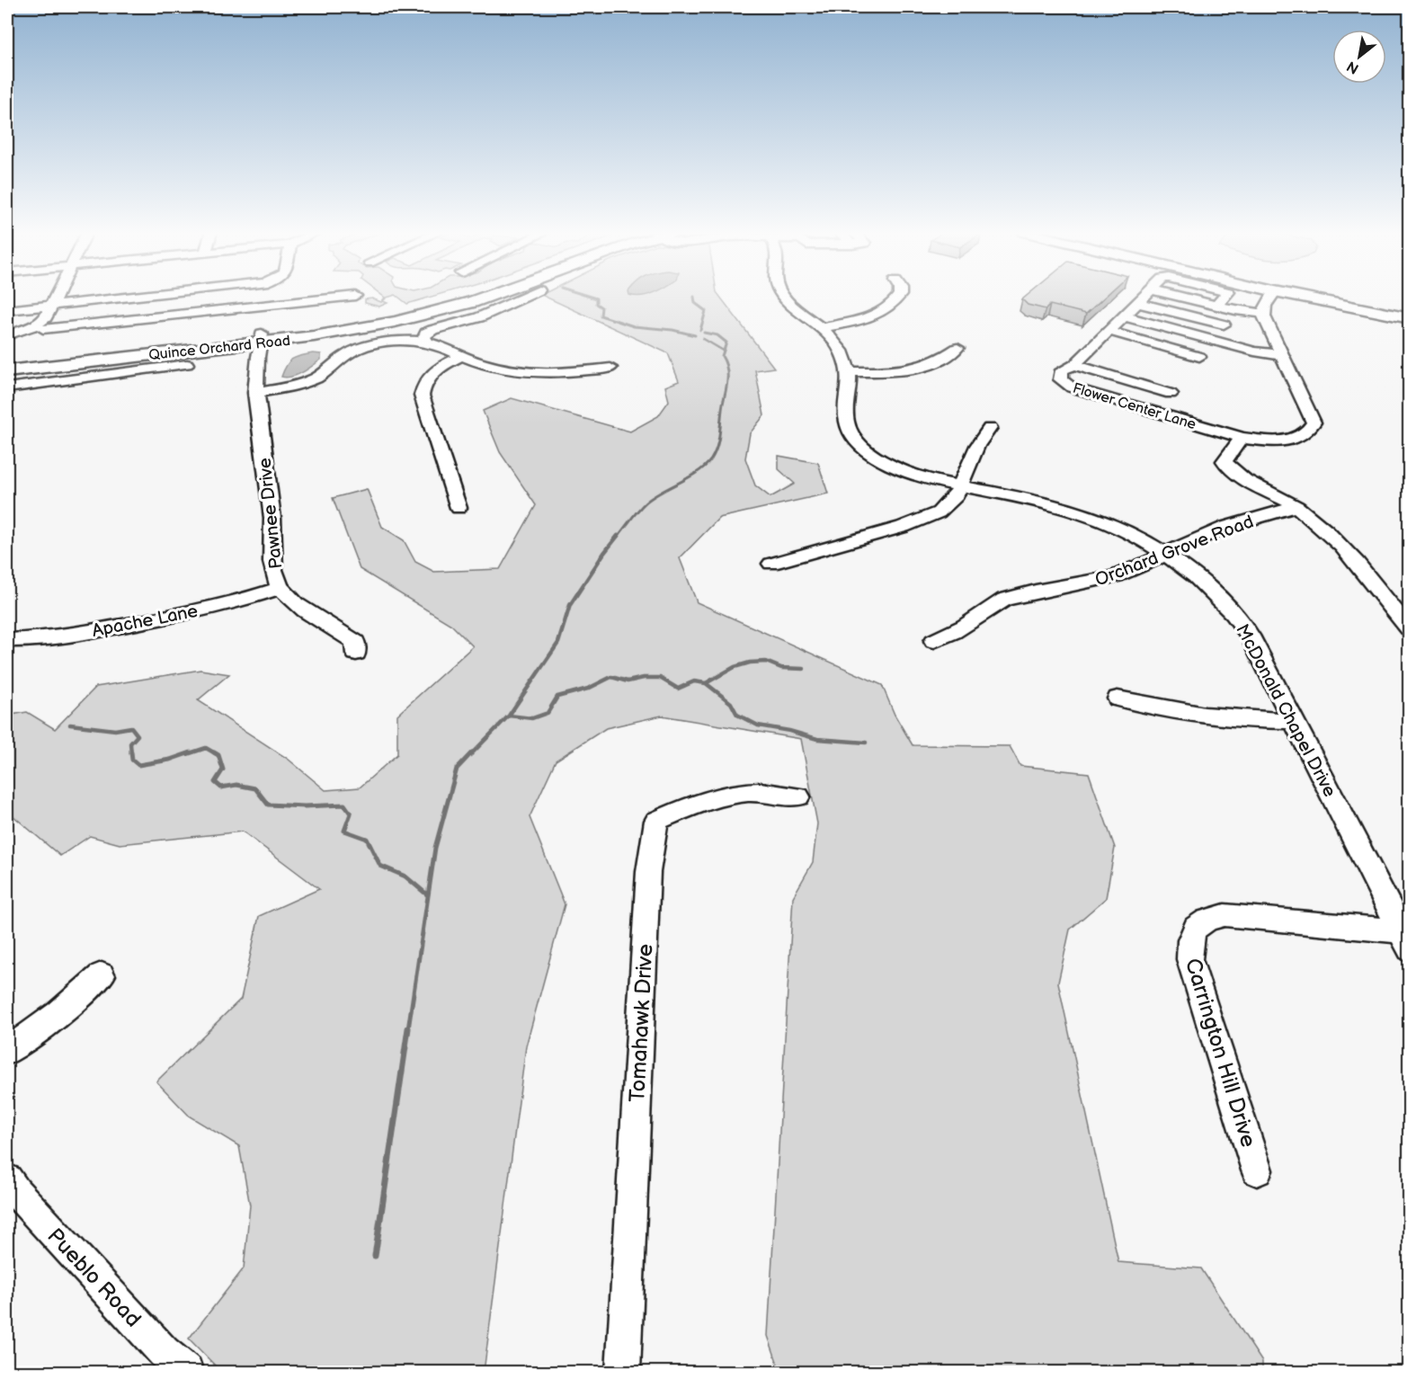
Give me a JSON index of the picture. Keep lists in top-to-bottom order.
{
  "streets": {
    "main road": ["Quince Orchard Road"],
    "street": [
      "Flower Center Lane",
      "Pawnee Drive",
      "Orchard Grove Road",
      "Apache Lane",
      "McDonald Chapel Drive",
      "Tomahawk Drive",
      "Carrington Hill Drive",
      "Pueblo Road"
    ]
  },
  "crossings": [
    ["Quince Orchard Road", "Pawnee Drive"],
    ["Pawnee Drive", "Apache Lane"],
    ["Orchard Grove Road", "McDonald Chapel Drive"],
    ["McDonald Chapel Drive", "Carrington Hill Drive"]
  ],
  "north": "bottom left"
}
